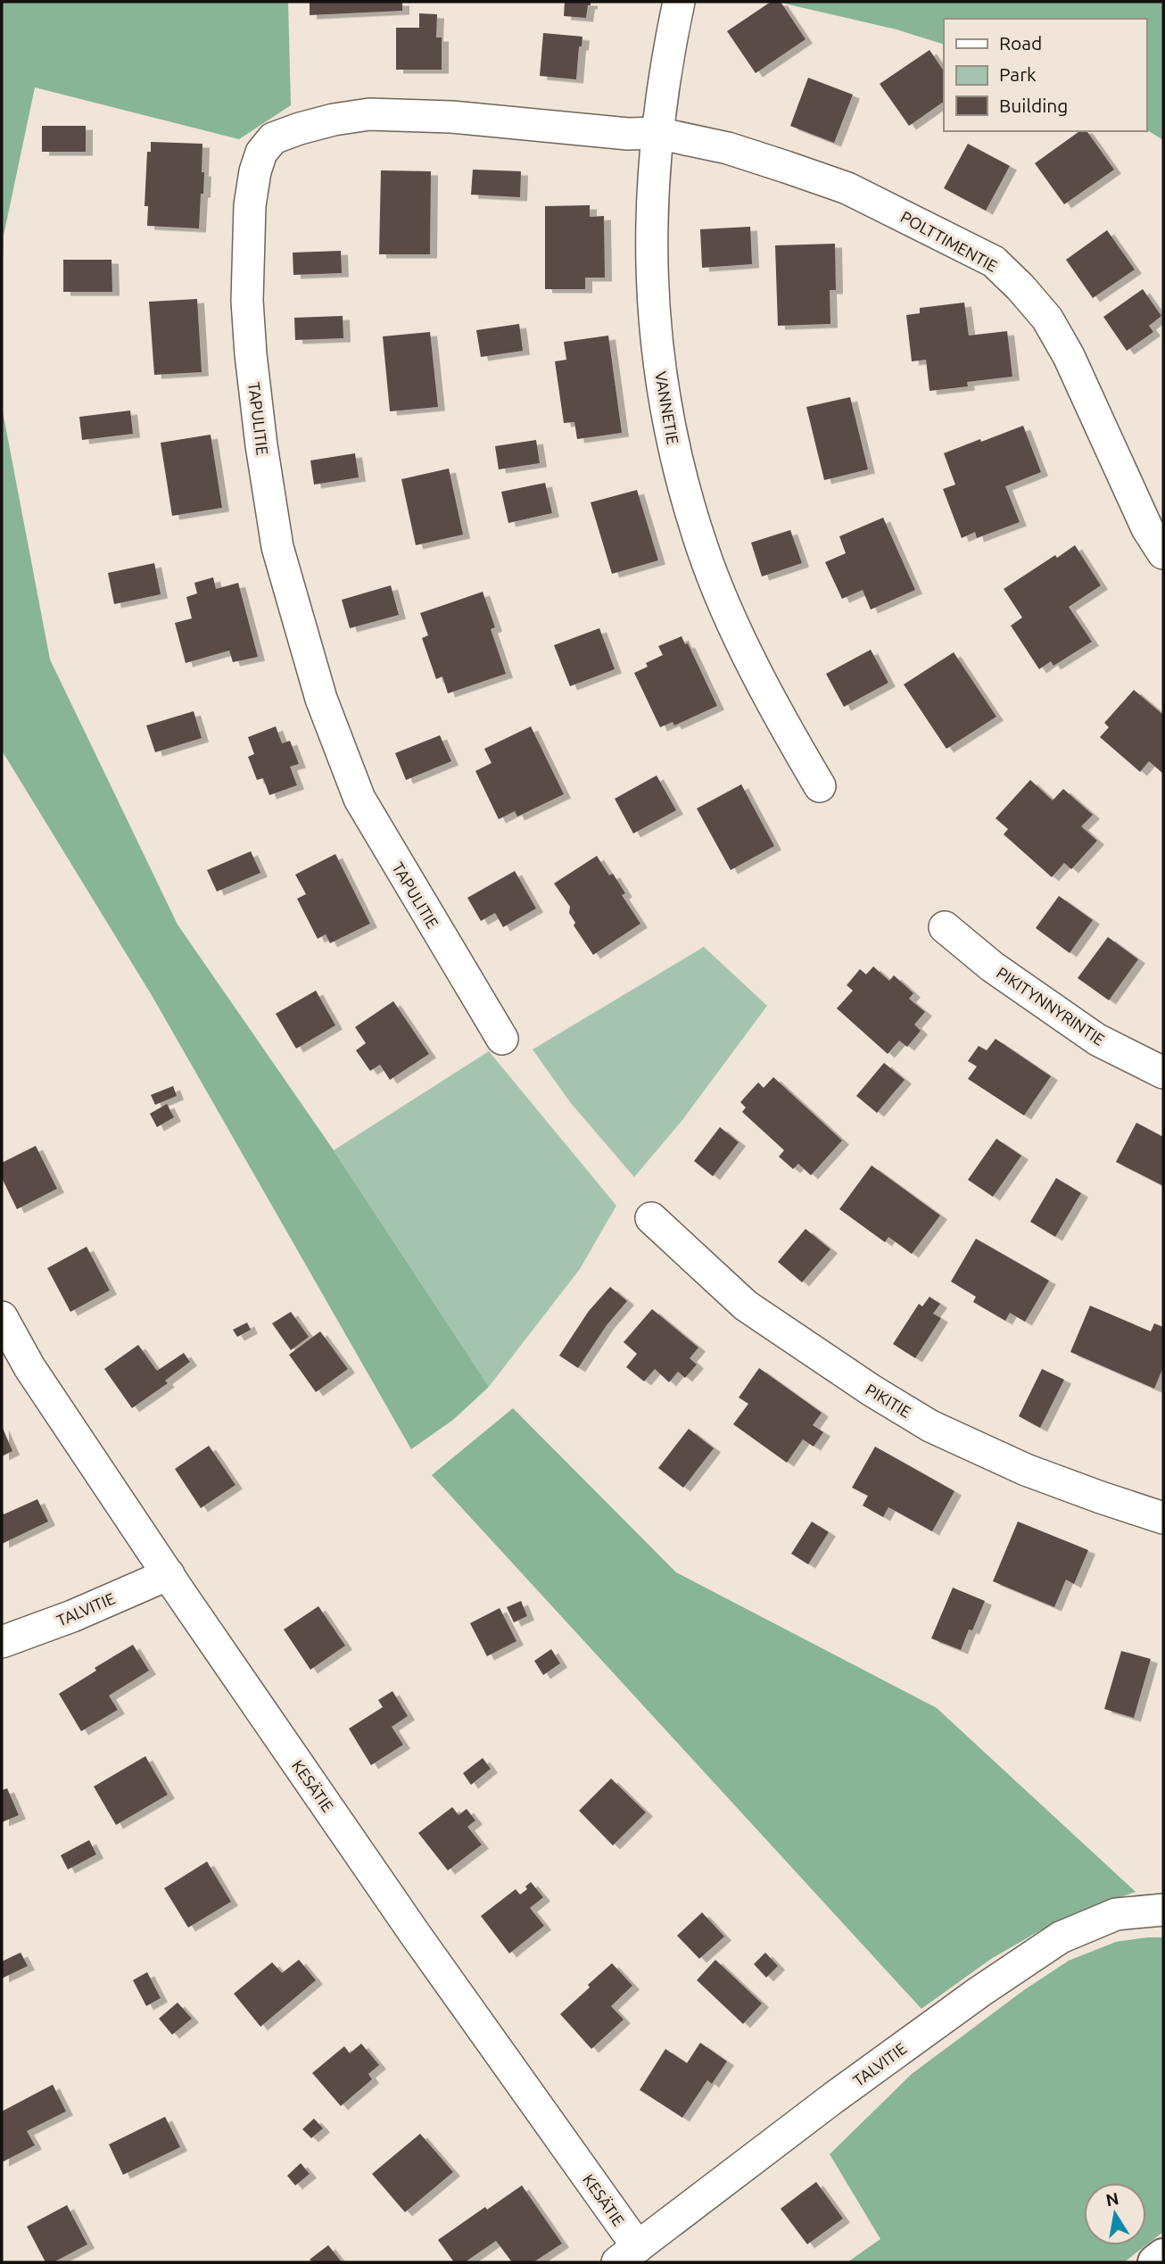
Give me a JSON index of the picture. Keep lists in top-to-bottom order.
{
  "streets": {
    "street": [
      "POLTTIMENTIE",
      "VANNETIE",
      "TAPULITIE",
      "PIKITYNNYRINTIE",
      "PIKITIE",
      "TALVITIE",
      "KESÄTIE"
    ]
  },
  "crossings": [
    ["POLTTIMENTIE", "VANNETIE"],
    ["POLTTIMENTIE", "TAPULITIE"],
    ["VANNETIE", "TAPULITIE"],
    ["TALVITIE", "KESÄTIE"]
  ],
  "legend": ["Road", "Park", "Building"],
  "north": "top"
}
